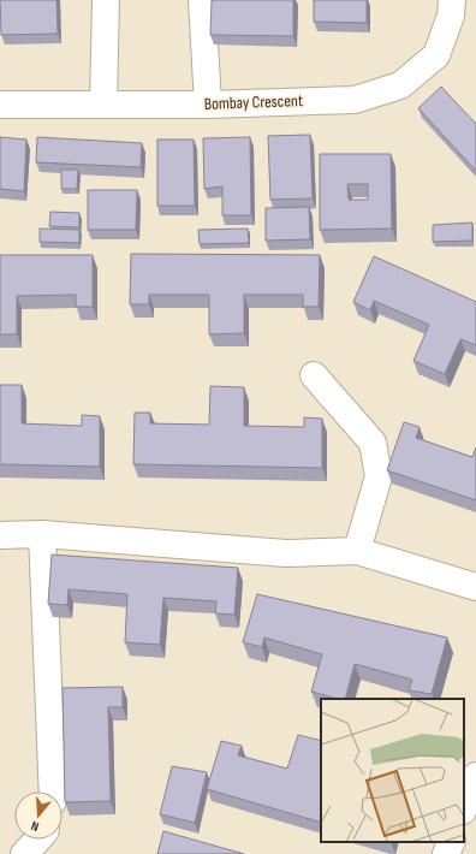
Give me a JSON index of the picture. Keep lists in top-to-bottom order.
{
  "streets": {
    "street": ["Bombay Crescent"]
  },
  "north": "bottom"
}
